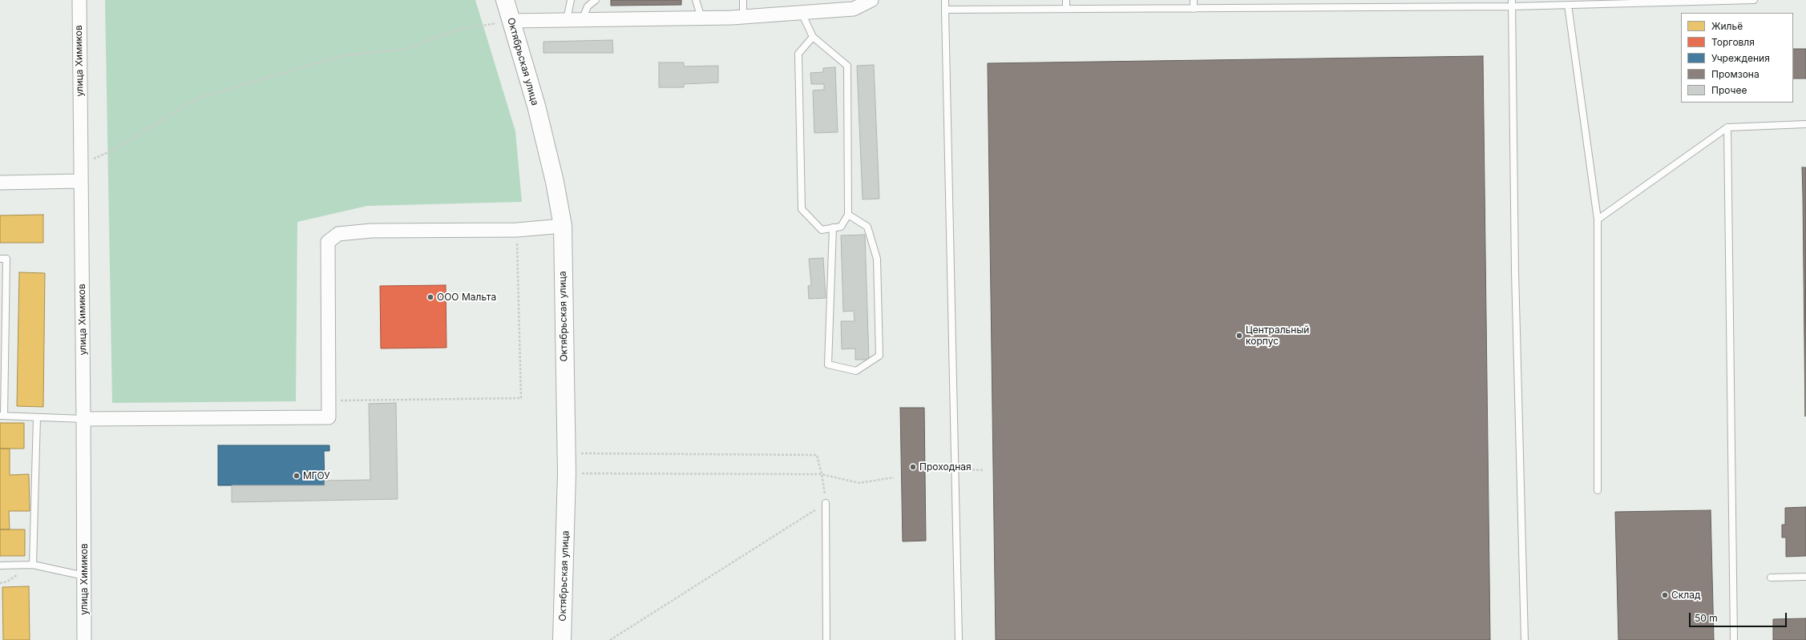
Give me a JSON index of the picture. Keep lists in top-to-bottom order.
{
  "streets": {
    "main road": ["Октябрьская улица"],
    "street": ["улица Химиков"]
  },
  "places": [
    "ООО Мальта",
    "Центральный корпус",
    "Проходная",
    "МГОУ",
    "Склад"
  ],
  "legend": [
    "Жильё",
    "Торговля",
    "Учреждения",
    "Промзона",
    "Прочее"
  ],
  "scale_bar": "50 m"
}
